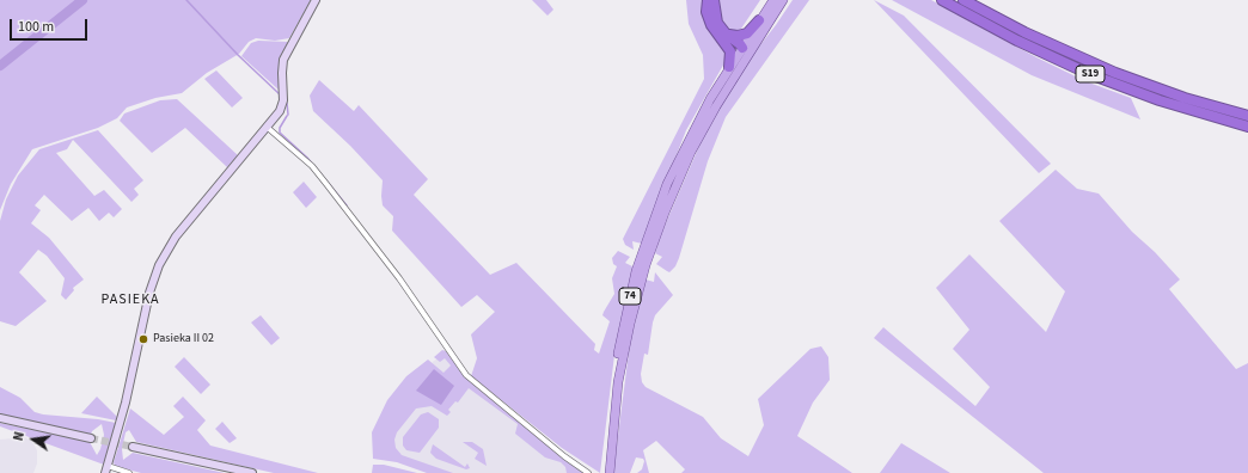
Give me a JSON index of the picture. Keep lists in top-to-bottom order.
{
  "streets": {
    "highway": ["S19"],
    "main road": ["74"]
  },
  "districts": ["PASIEKA"],
  "places": ["Pasieka II 02"],
  "scale_bar": "100 m",
  "north": "left"
}
